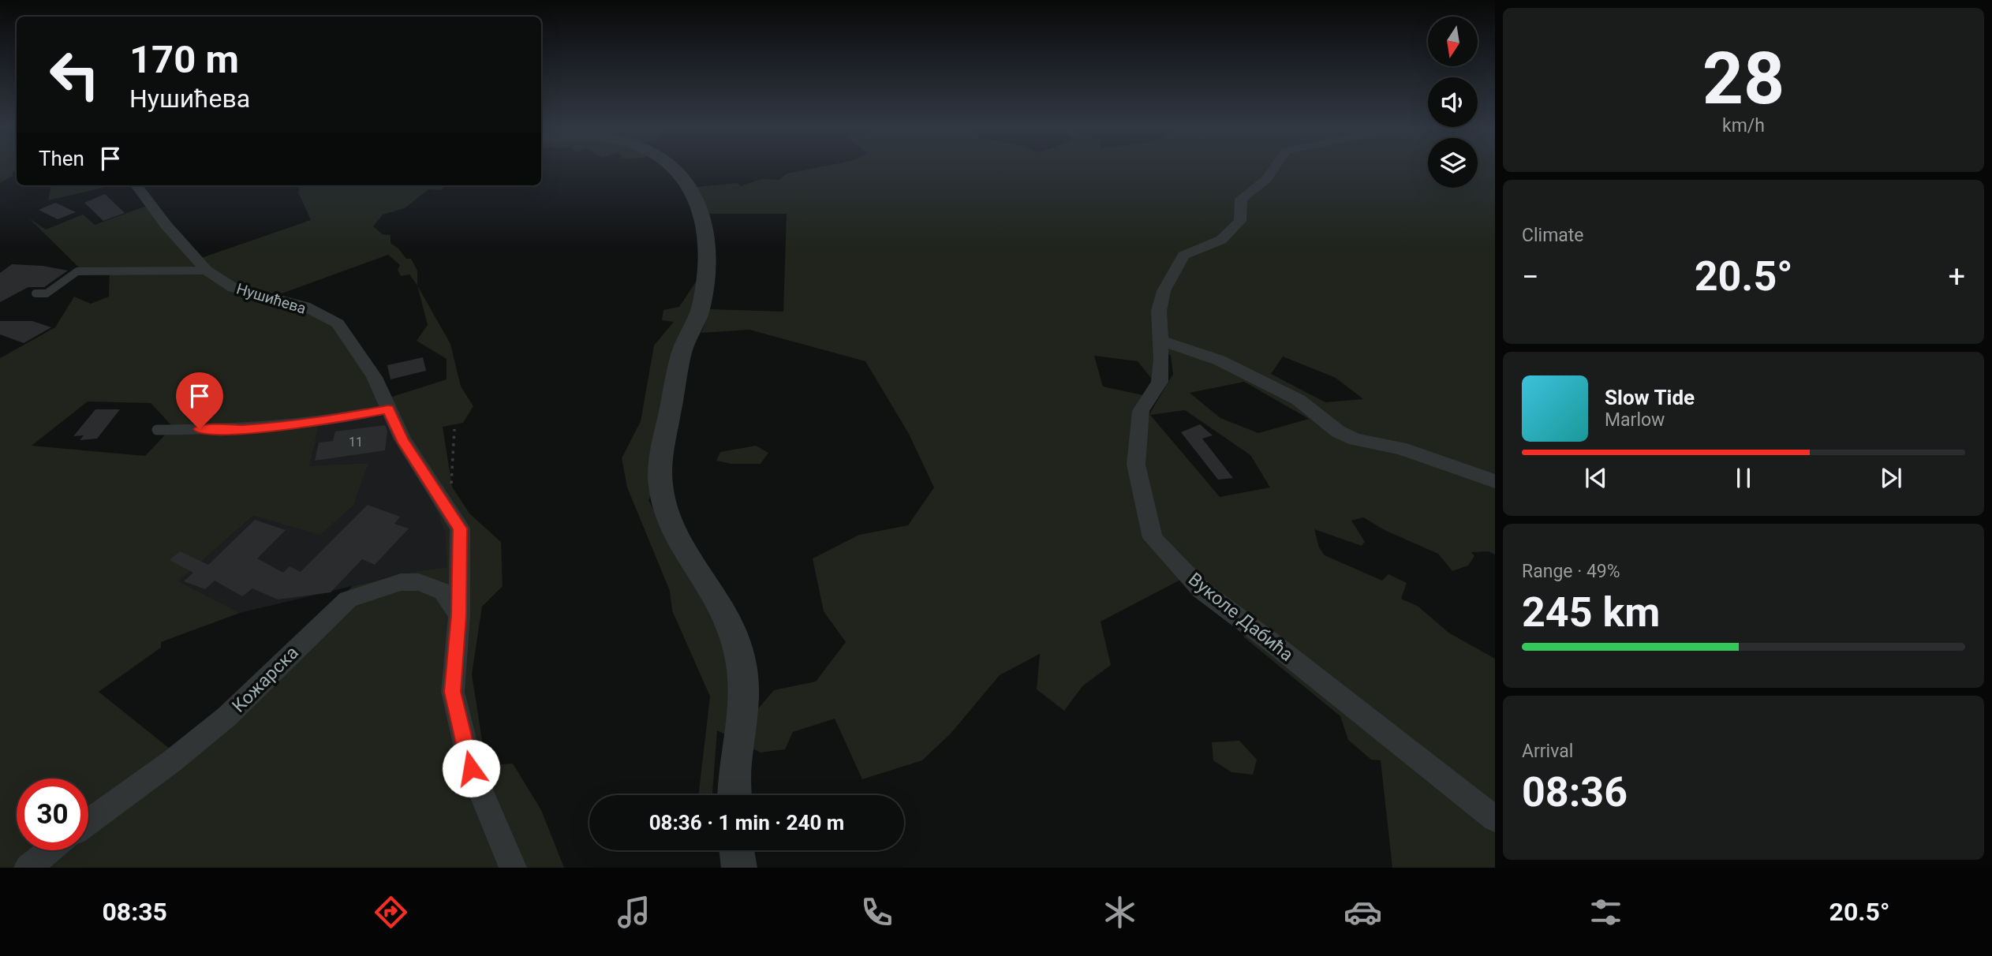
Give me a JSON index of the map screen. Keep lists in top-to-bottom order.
{
  "streets": {
    "street": ["Нушићева", "Вуколе Дабића", "Кожарска"]
  },
  "crossings": [
    ["Нушићева", "Кожарска"]
  ],
  "house_numbers": ["11"],
  "north": "bottom",
  "page": {
    "tile": [
      ["28", "km/h"],
      "Climate",
      ["Range · 49%", "245 km"],
      ["Arrival", "08:36"]
    ],
    "turn": ["170 m", "Нушићева"],
    "then": "Then",
    "heat": ["−", "20.5°", "+"],
    "song": ["Slow Tide", "Marlow"],
    "limit": "30",
    "trip": "08:36 · 1 min · 240 m",
    "tabs": ["08:35", "20.5°"]
  }
}
